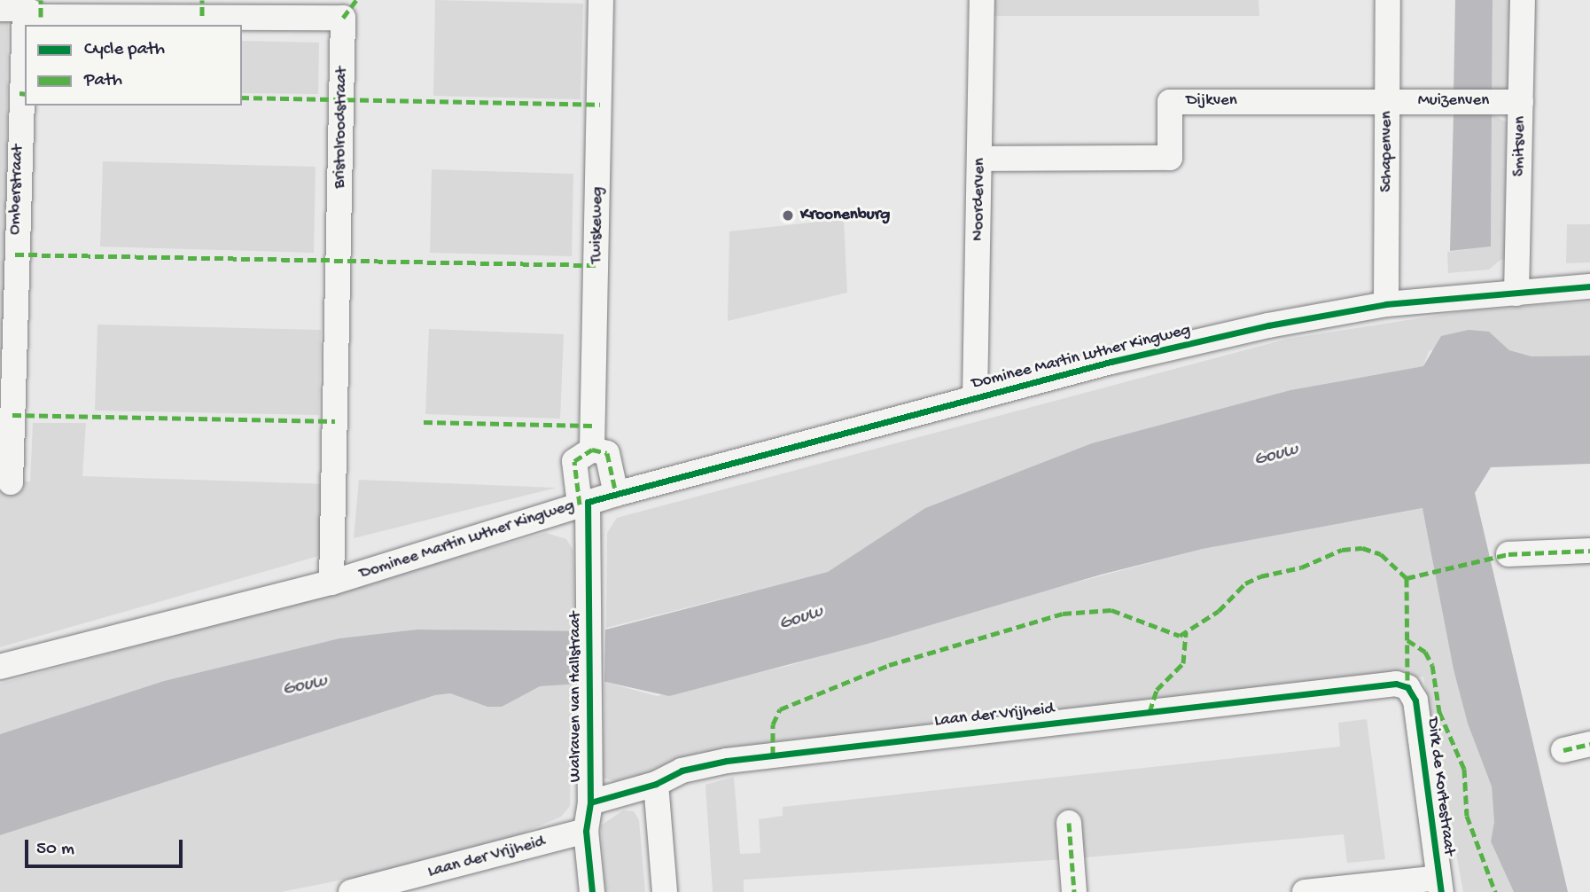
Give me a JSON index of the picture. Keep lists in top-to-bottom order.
{
  "streets": {
    "street": [
      "Dijkven",
      "Muizenven",
      "Bristolroodstraat",
      "Smitsven",
      "Schapenven",
      "Omberstraat",
      "Noorderven",
      "Twiskeweg",
      "Dominee Martin Luther Kingweg",
      "Walraven van Hallstraat",
      "Laan der Vrijheid",
      "Dirk de Kortestraat"
    ]
  },
  "crossings": [
    ["Dijkven", "Muizenven"],
    ["Dijkven", "Schapenven"],
    ["Dijkven", "Noorderven"],
    ["Muizenven", "Smitsven"],
    ["Muizenven", "Schapenven"],
    ["Bristolroodstraat", "Omberstraat"],
    ["Bristolroodstraat", "Dominee Martin Luther Kingweg"],
    ["Smitsven", "Dominee Martin Luther Kingweg"],
    ["Schapenven", "Dominee Martin Luther Kingweg"],
    ["Noorderven", "Dominee Martin Luther Kingweg"],
    ["Twiskeweg", "Walraven van Hallstraat"],
    ["Dominee Martin Luther Kingweg", "Walraven van Hallstraat"],
    ["Walraven van Hallstraat", "Laan der Vrijheid"],
    ["Laan der Vrijheid", "Dirk de Kortestraat"]
  ],
  "water": ["Gouw"],
  "places": ["Kroonenburg"],
  "legend": ["Cycle path", "Path"],
  "scale_bar": "50 m"
}
